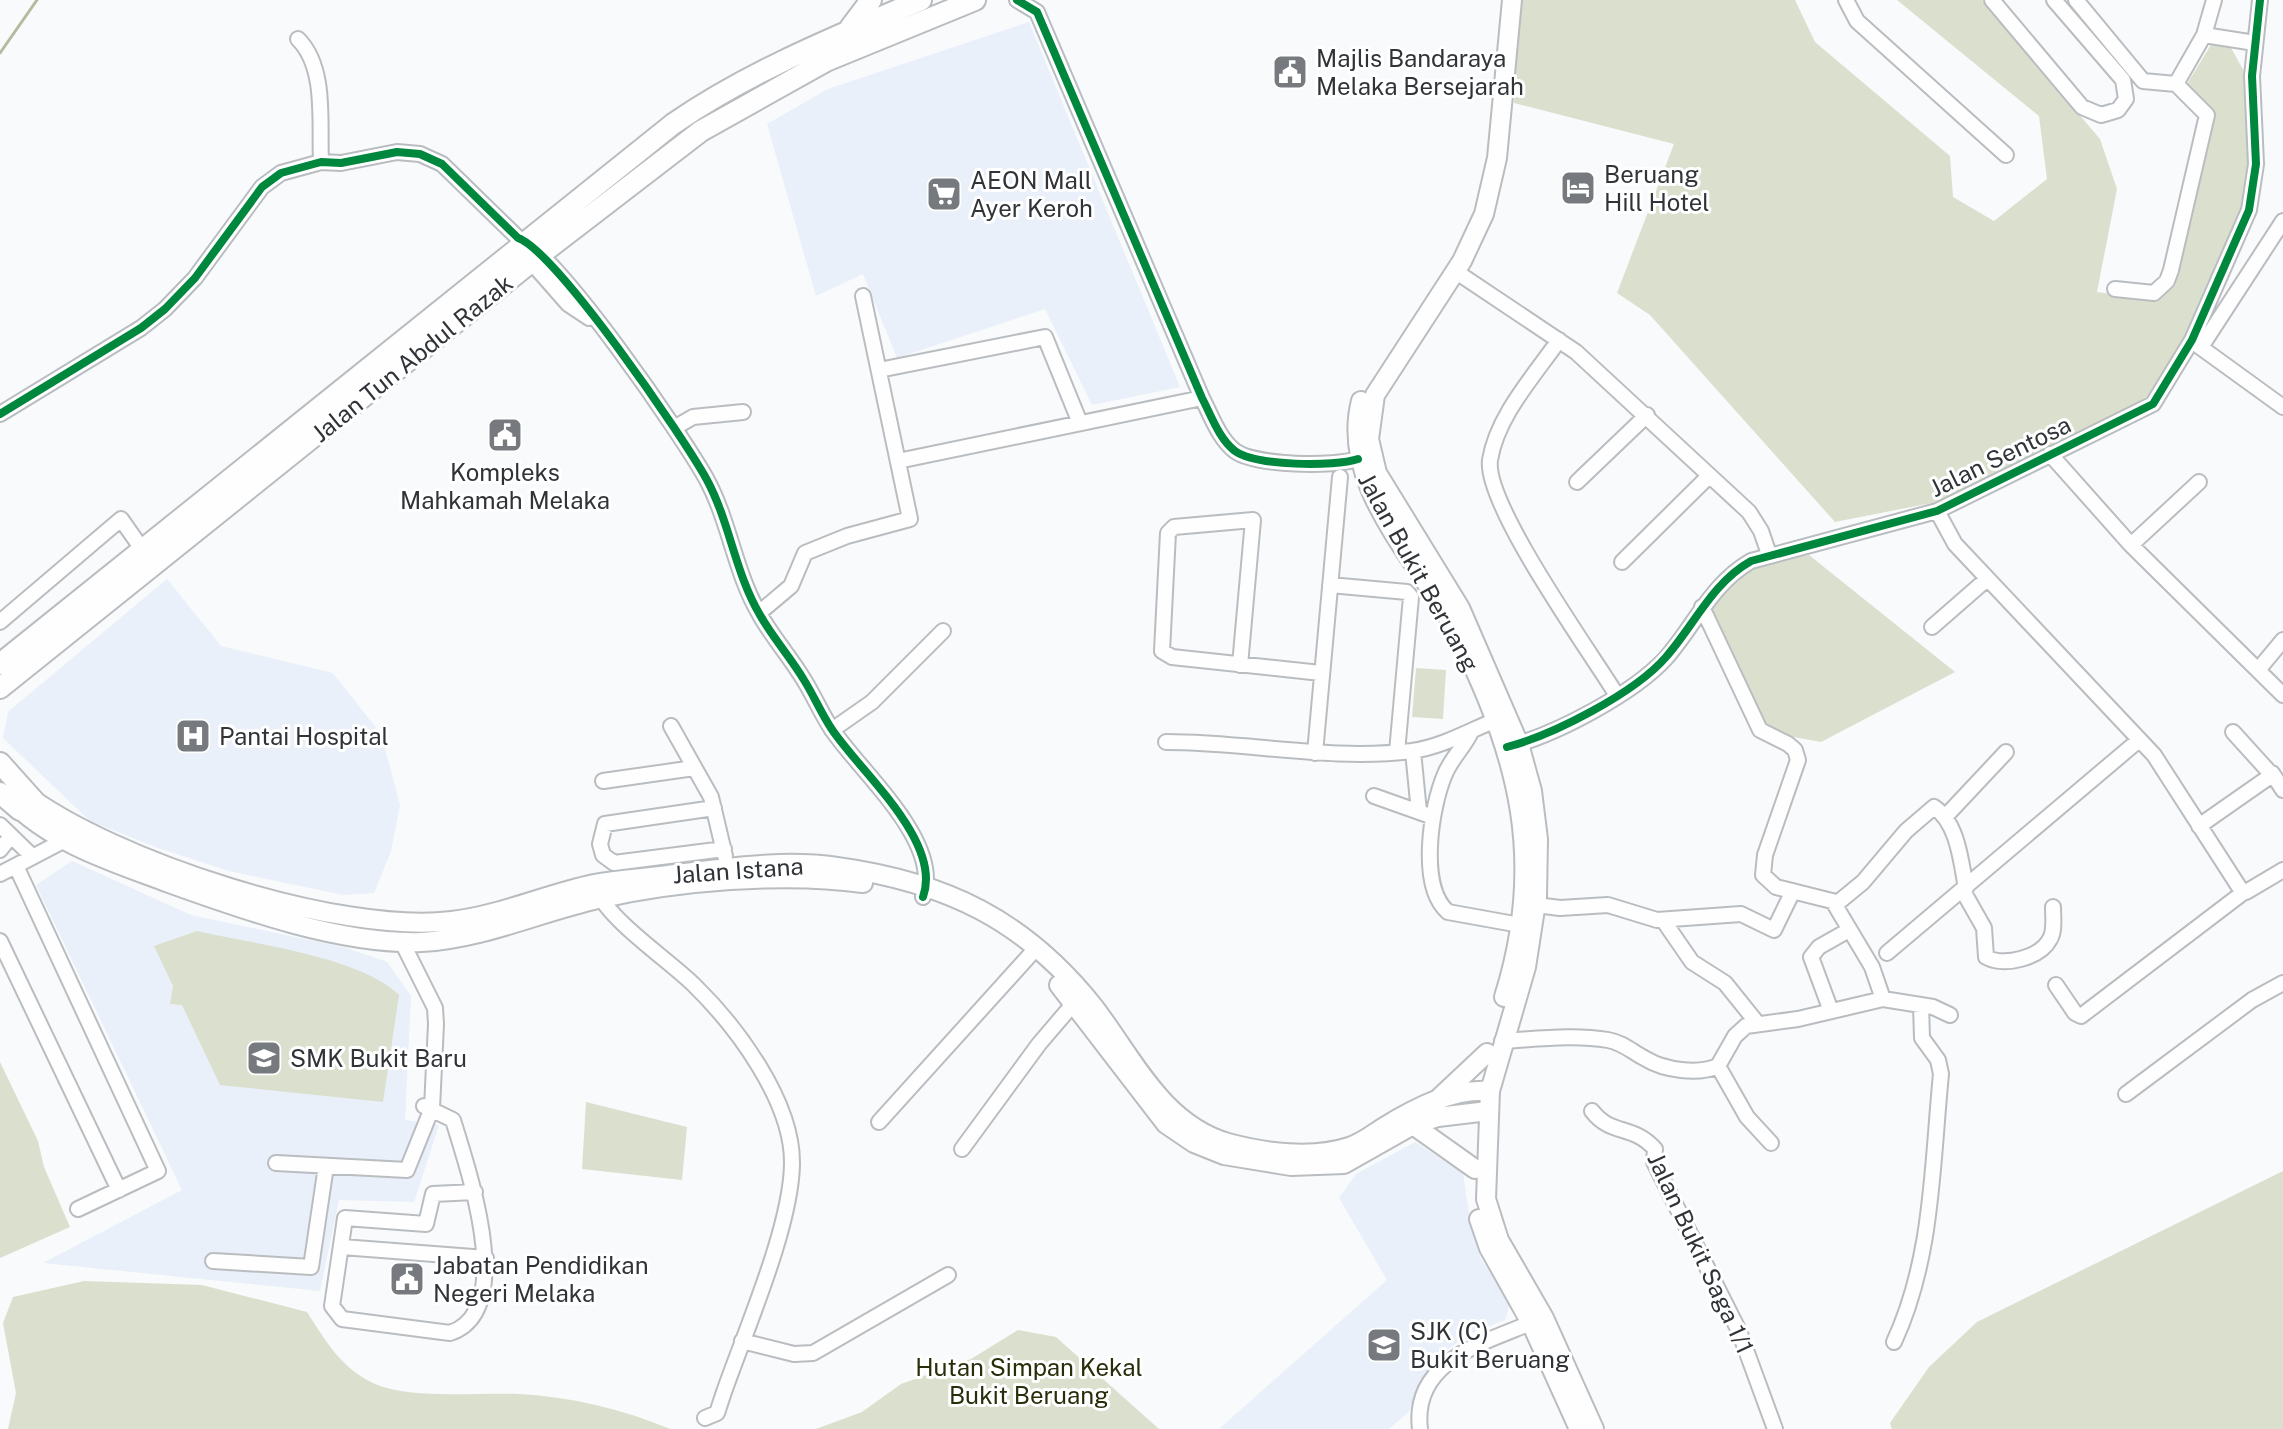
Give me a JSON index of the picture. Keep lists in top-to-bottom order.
{
  "streets": {
    "highway": ["Jalan Tun Abdul Razak"],
    "main road": ["Jalan Bukit Beruang", "Jalan Istana"],
    "street": ["Jalan Sentosa", "Jalan Bukit Saga 1/1"]
  },
  "crossings": [
    ["Jalan Sentosa", "Jalan Bukit Beruang"],
    ["Jalan Bukit Beruang", "Jalan Istana"]
  ],
  "parks": ["Hutan Simpan Kekal Bukit Beruang"],
  "places": {
    "public building": ["Majlis Bandaraya Melaka Bersejarah", "Kompleks Mahkamah Melaka", "Jabatan Pendidikan Negeri Melaka"],
    "hotel": ["Beruang Hill Hotel"],
    "supermarket": ["AEON Mall Ayer Keroh"],
    "hospital": ["Pantai Hospital"],
    "school or university": ["SMK Bukit Baru", "SJK (C) Bukit Beruang"]
  }
}
